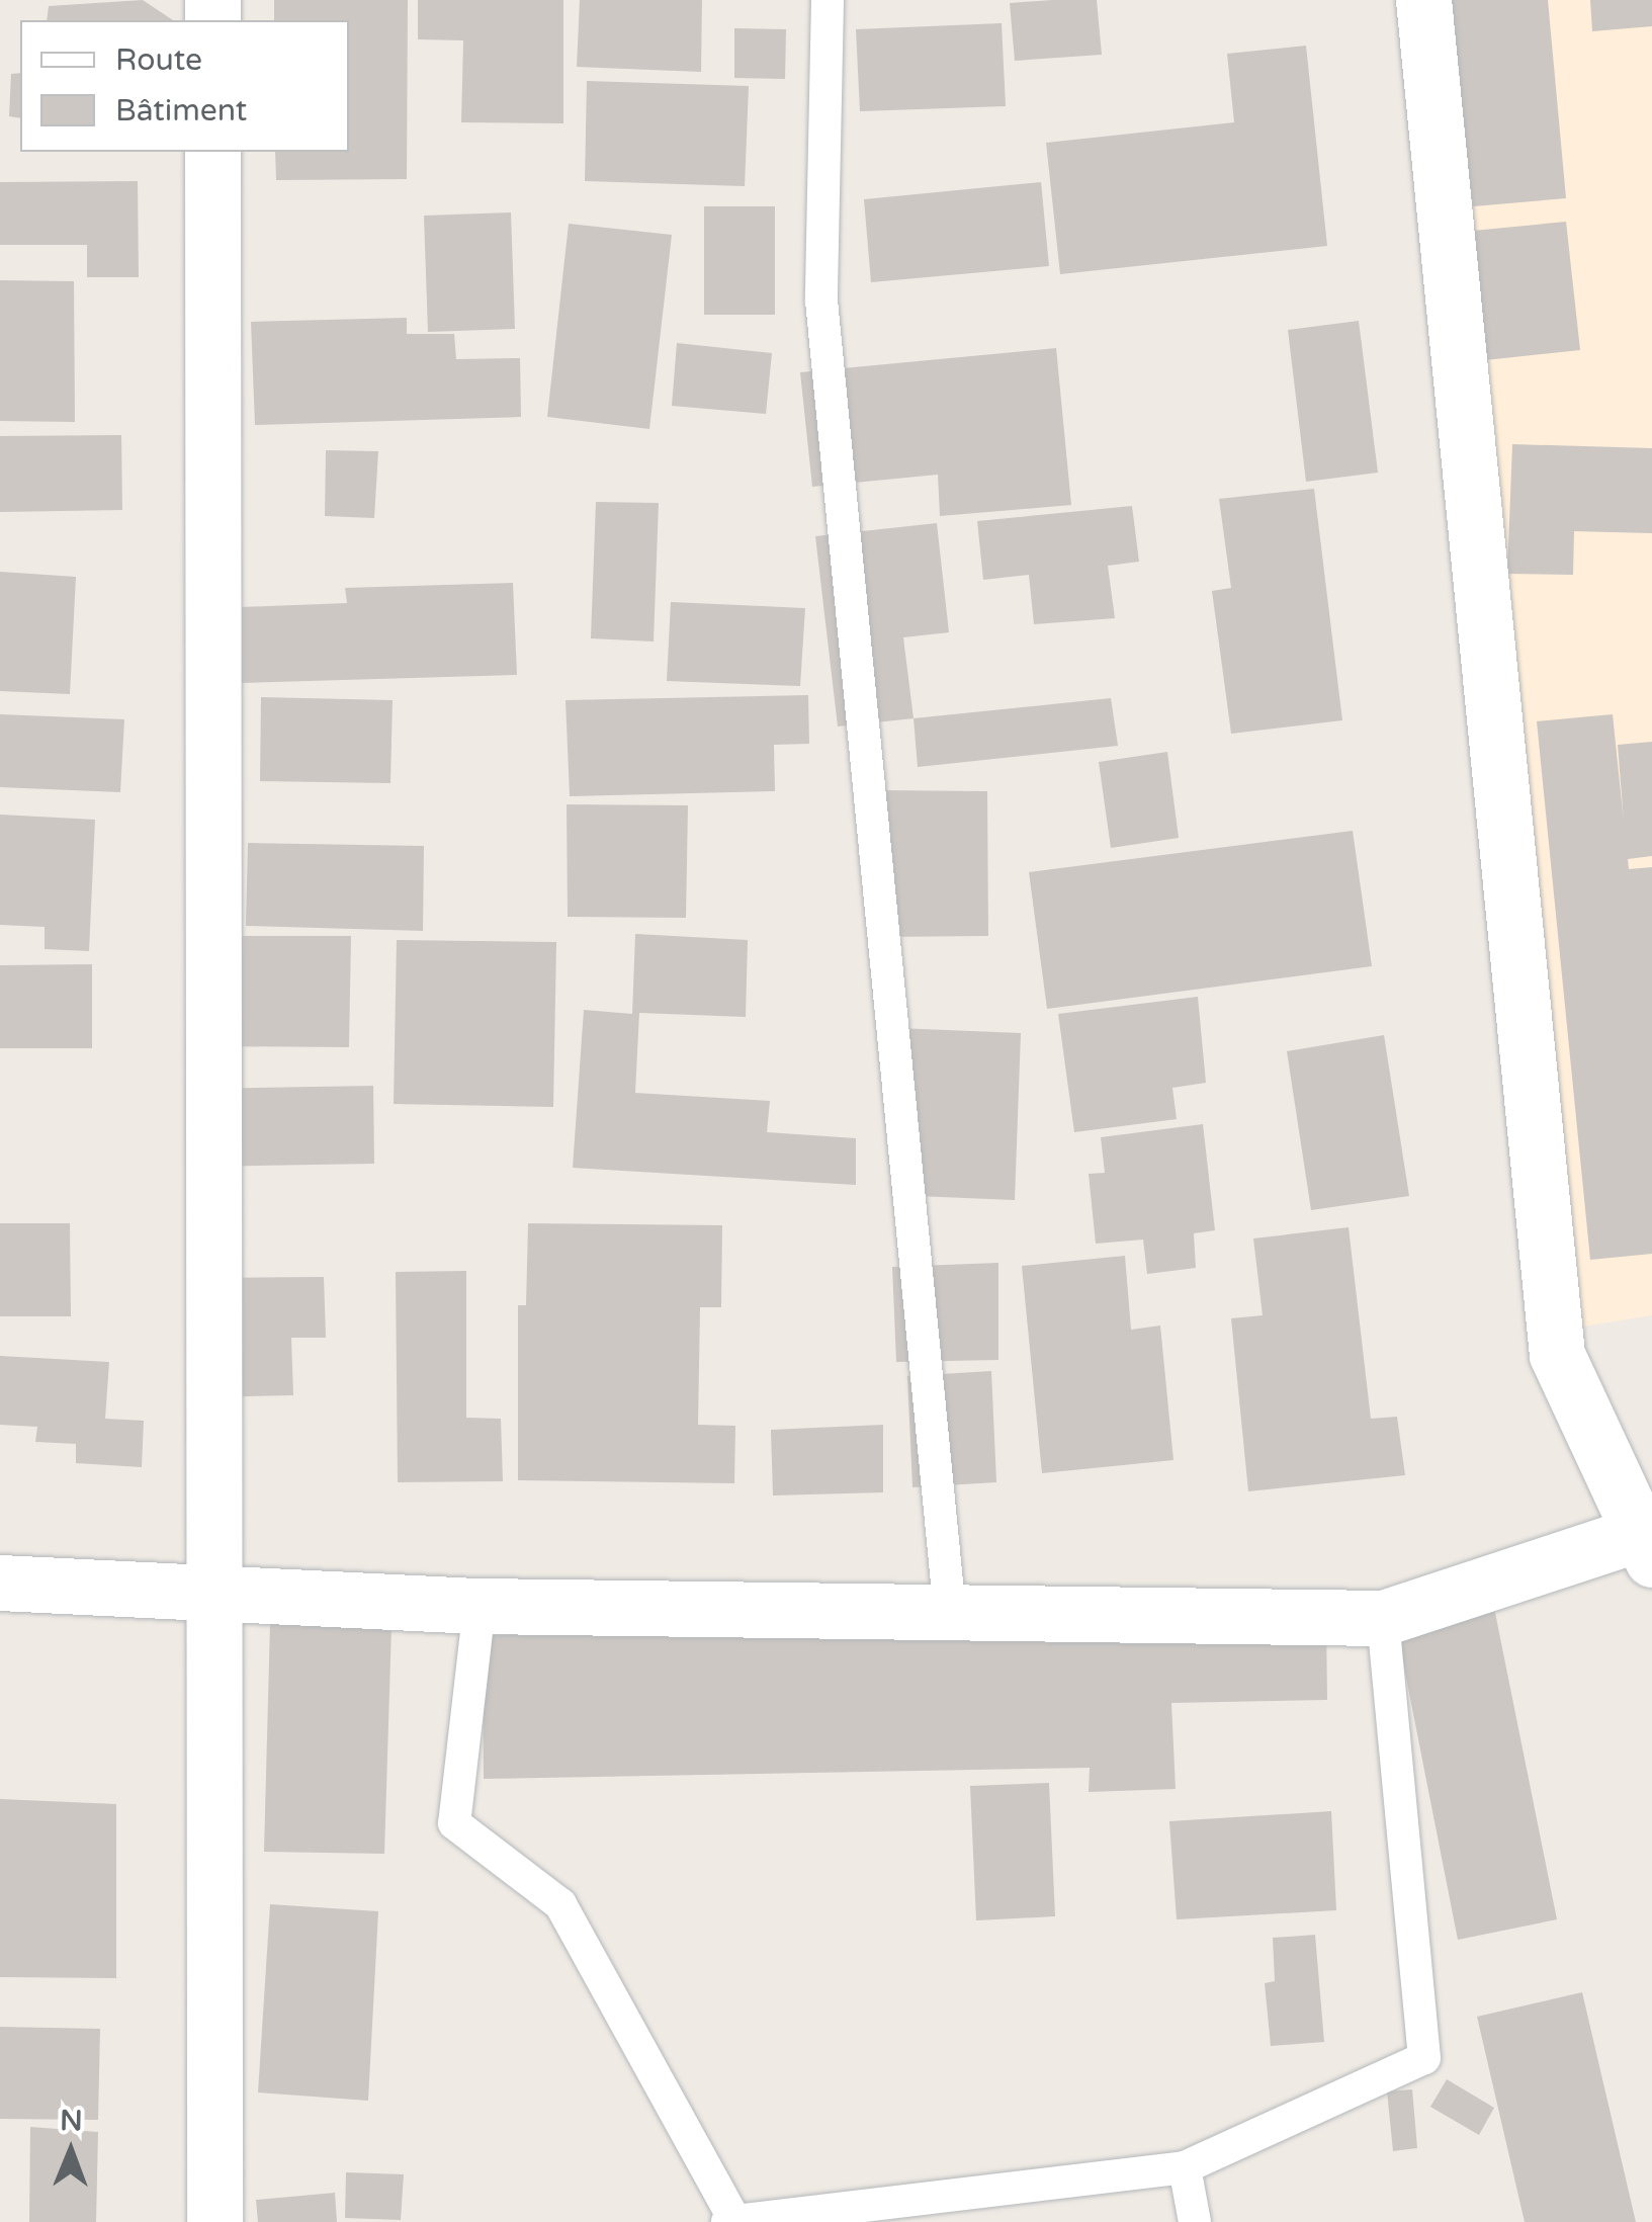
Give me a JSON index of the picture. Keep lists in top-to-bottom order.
{
  "legend": ["Route", "Bâtiment"],
  "north": "top"
}
